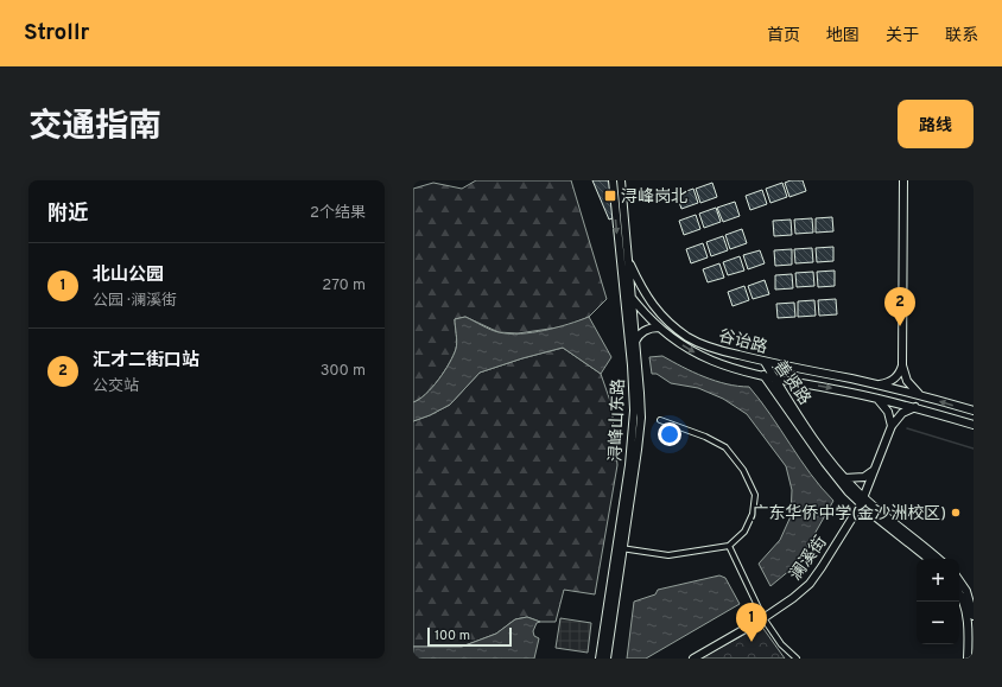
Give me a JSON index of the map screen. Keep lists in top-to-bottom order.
{
  "streets": {
    "street": [
      "谷诒路",
      "善贤路",
      "浔峰山东路",
      "澜溪街"
    ]
  },
  "crossings": [
    ["谷诒路", "善贤路"],
    ["谷诒路", "浔峰山东路"],
    ["善贤路", "澜溪街"]
  ],
  "places": {
    "transit": ["浔峰岗北"],
    "other": ["广东华侨中学(金沙洲校区)"]
  },
  "scale_bar": "100 m",
  "page": {
    "header": "Strollr",
    "nav": [
      "首页",
      "地图",
      "关于",
      "联系"
    ],
    "title": "交通指南",
    "buttons": "路线",
    "heading": ["附近", "2个结果"],
    "list": [
      {
        "mark": "1",
        "name": "北山公园",
        "note": "公园 · 澜溪街",
        "value": "270 m"
      },
      {
        "mark": "2",
        "name": "汇才二街口站",
        "note": "公交站",
        "value": "300 m"
      }
    ],
    "pins": ["2", "1"],
    "map_buttons": ["+", "−"],
    "scale": "100 m"
  }
}
